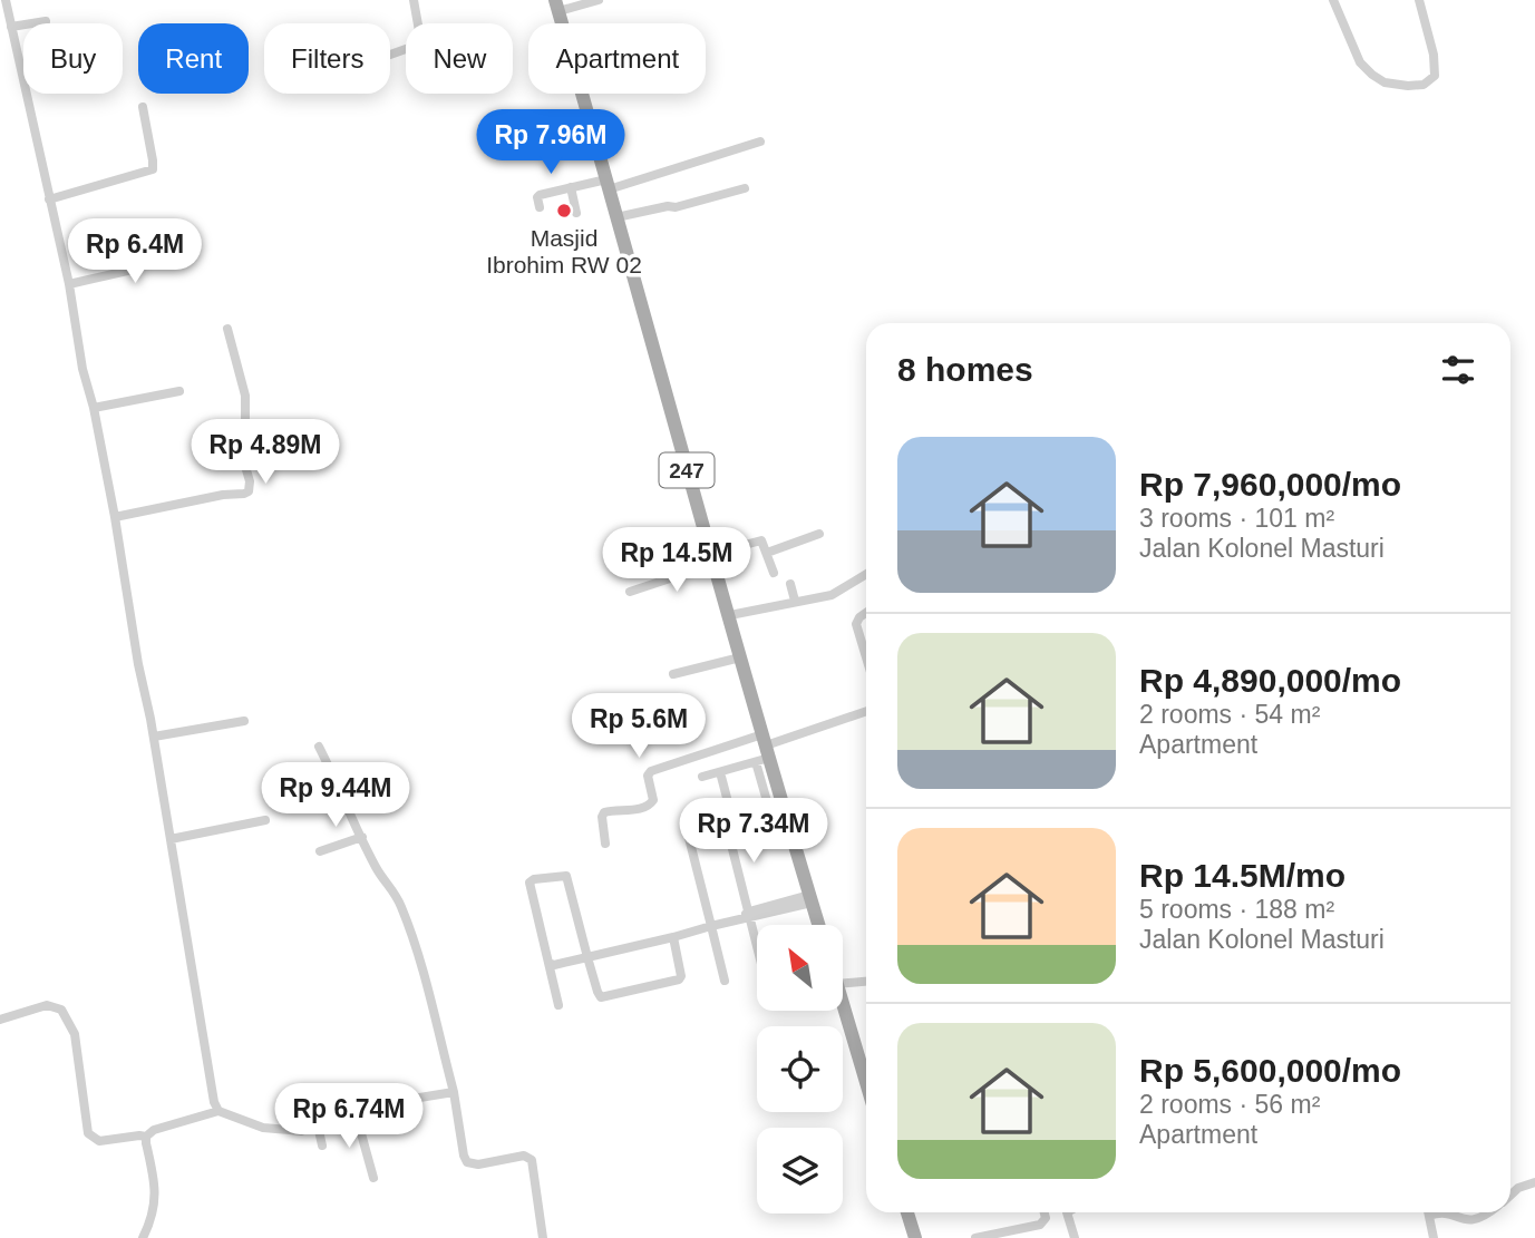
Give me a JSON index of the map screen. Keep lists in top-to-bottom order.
{
  "streets": {
    "main road": ["247"]
  },
  "places": ["Masjid Ibrohim RW 02"],
  "north": "top left",
  "page": {
    "chip": [
      "Buy",
      "Rent",
      "Filters",
      "New",
      "Apartment"
    ],
    "price": [
      "Rp 7.96M",
      "Rp 6.4M",
      "Rp 4.89M",
      "Rp 14.5M",
      "Rp 5.6M",
      "Rp 9.44M",
      "Rp 7.34M",
      "Rp 6.74M"
    ],
    "heading": "8 homes",
    "list": [
      {
        "name": "Rp 7,960,000/mo",
        "note": "3 rooms · 101 m² · Jalan Kolonel Masturi"
      },
      {
        "name": "Rp 4,890,000/mo",
        "note": "2 rooms · 54 m² · Apartment"
      },
      {
        "name": "Rp 14.5M/mo",
        "note": "5 rooms · 188 m² · Jalan Kolonel Masturi"
      },
      {
        "name": "Rp 5,600,000/mo",
        "note": "2 rooms · 56 m² · Apartment"
      }
    ]
  }
}
